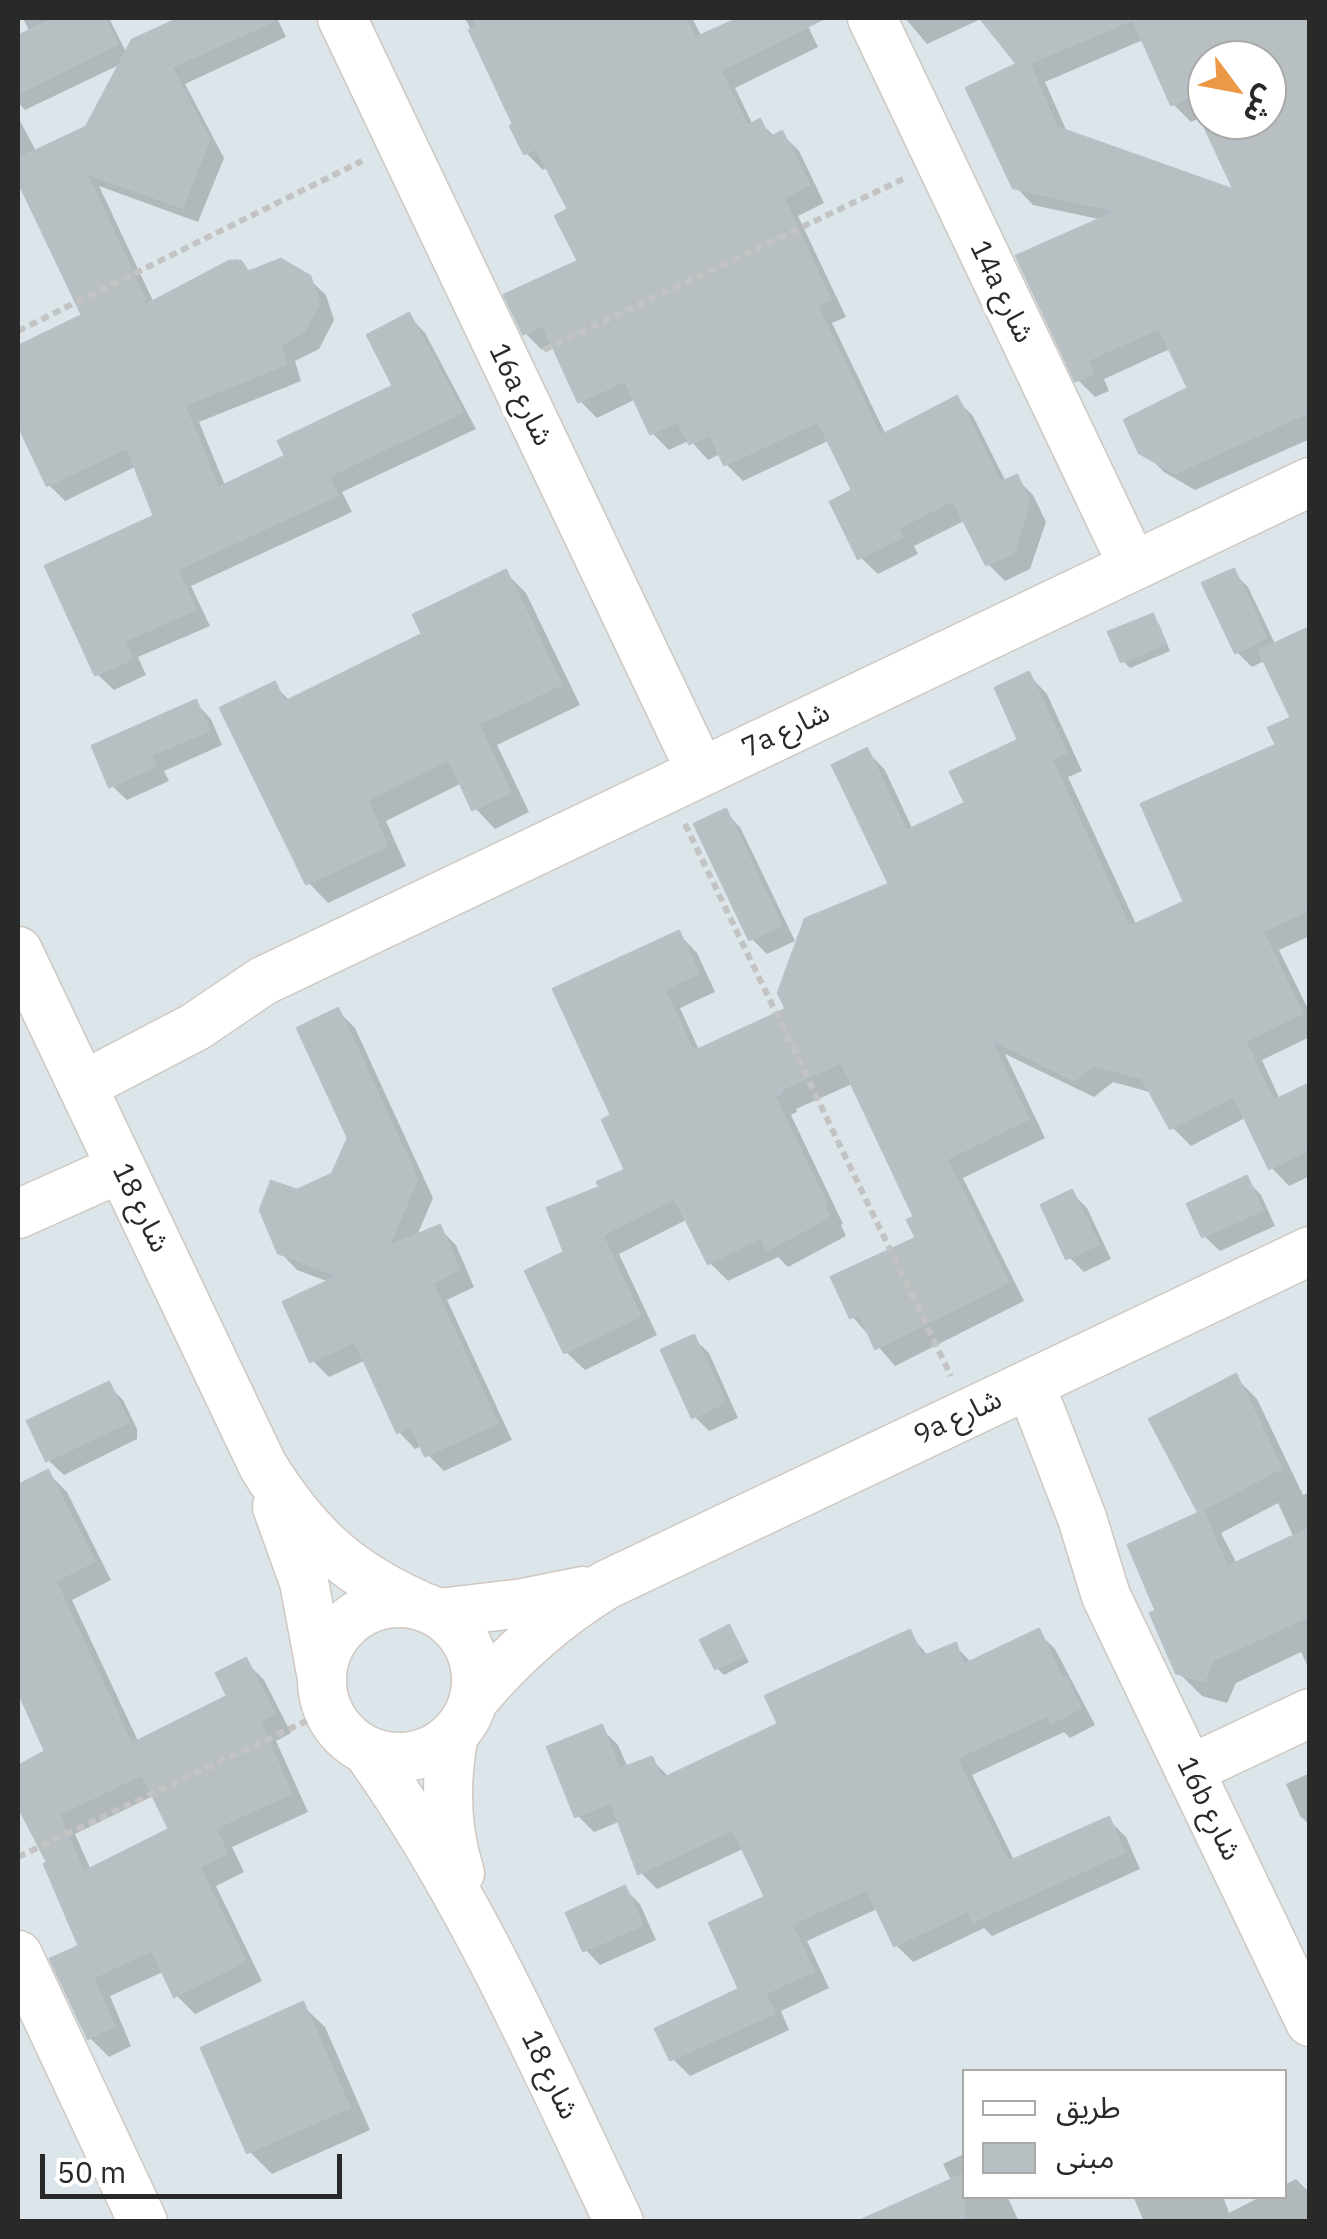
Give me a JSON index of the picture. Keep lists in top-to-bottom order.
{
  "streets": {
    "street": [
      "14a شارع",
      "16a شارع",
      "7a شارع",
      "شارع 18",
      "9a شارع",
      "16b شارع"
    ]
  },
  "crossings": [
    ["14a شارع", "7a شارع"],
    ["16a شارع", "7a شارع"],
    ["7a شارع", "شارع 18"],
    ["شارع 18", "9a شارع"],
    ["9a شارع", "16b شارع"]
  ],
  "legend": ["طريق", "مبنى"],
  "scale_bar": "50 m",
  "north": "bottom right"
}
